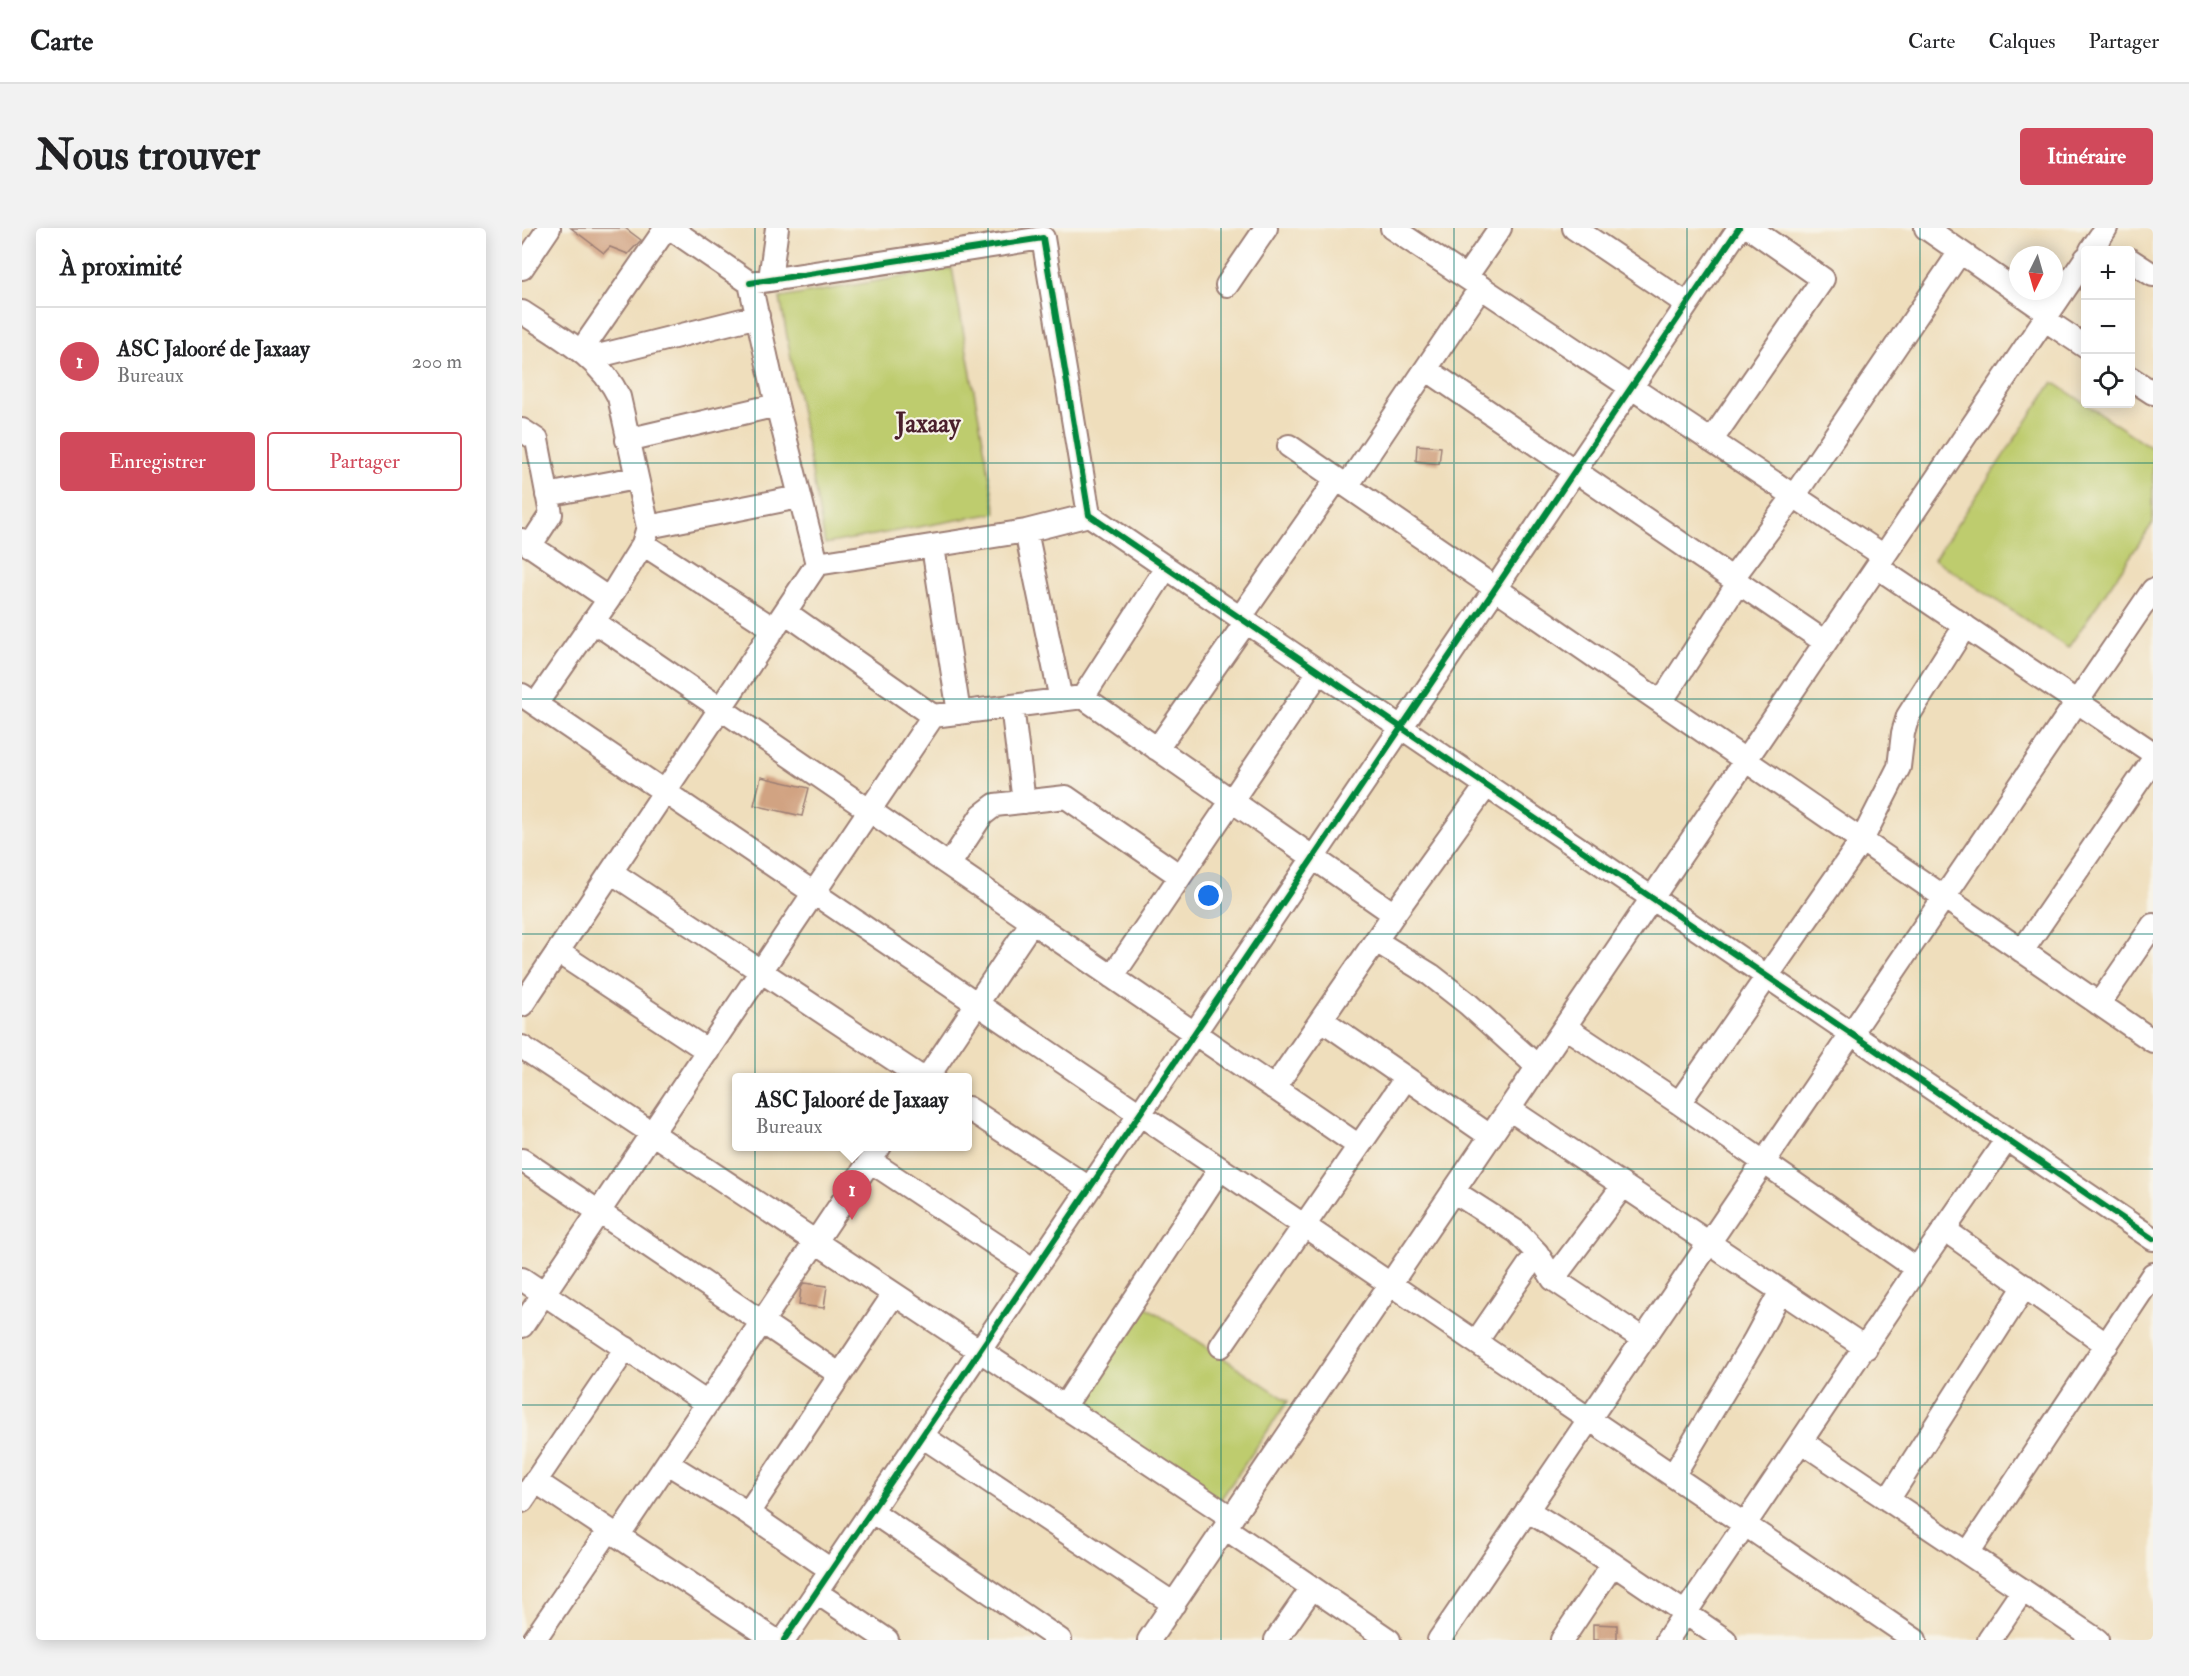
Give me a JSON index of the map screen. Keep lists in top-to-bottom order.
{
  "districts": ["Jaxaay"],
  "north": "bottom",
  "page": {
    "header": "Carte",
    "nav": ["Carte", "Calques", "Partager"],
    "buttons": [
      "Itinéraire",
      ["Enregistrer", "Partager"]
    ],
    "title": "Nous trouver",
    "heading": "À proximité",
    "map_buttons": ["+", "−"],
    "list": [
      {
        "mark": "1",
        "name": "ASC Jalooré de Jaxaay",
        "note": "Bureaux",
        "value": "200 m"
      }
    ],
    "popup": ["ASC Jalooré de Jaxaay", "Bureaux"],
    "pins": "1"
  }
}
